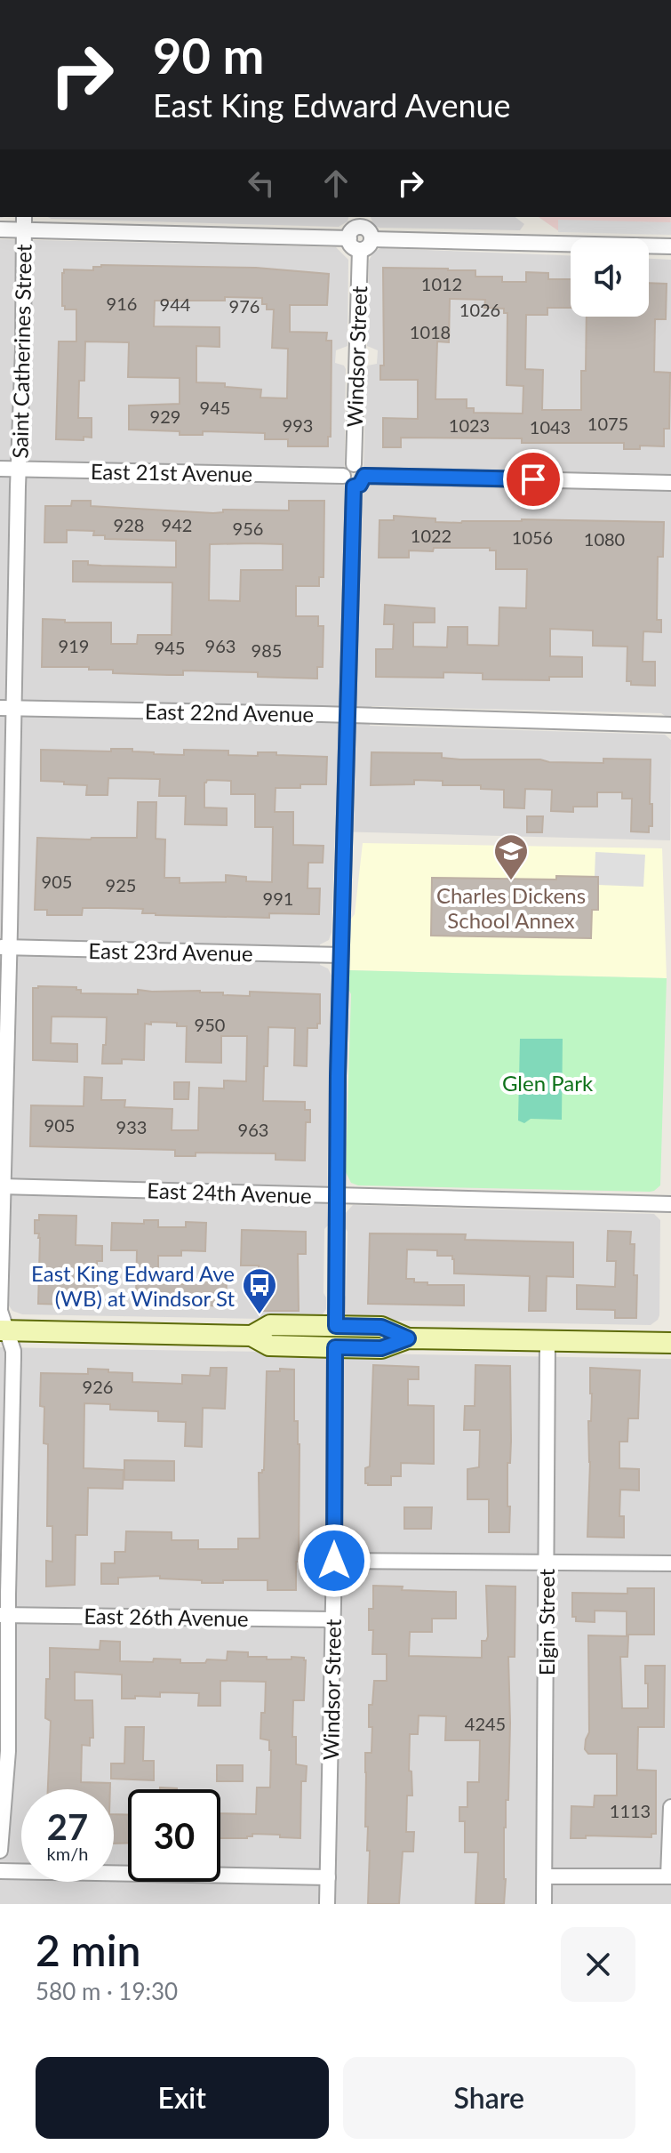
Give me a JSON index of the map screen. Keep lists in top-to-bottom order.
{
  "streets": {
    "street": [
      "Saint Catherines Street",
      "Windsor Street",
      "East 21st Avenue",
      "East 22nd Avenue",
      "East 23rd Avenue",
      "East 24th Avenue",
      "East 26th Avenue",
      "Elgin Street"
    ]
  },
  "crossings": [
    ["Saint Catherines Street", "East 21st Avenue"],
    ["Saint Catherines Street", "East 22nd Avenue"],
    ["Saint Catherines Street", "East 23rd Avenue"],
    ["Saint Catherines Street", "East 24th Avenue"],
    ["Saint Catherines Street", "East 26th Avenue"],
    ["Windsor Street", "East 21st Avenue"],
    ["Windsor Street", "East 26th Avenue"]
  ],
  "parks": ["Glen Park"],
  "places": {
    "school or university": ["Charles Dickens School Annex"],
    "bus stop": ["East King Edward Ave (WB) at Windsor St"]
  },
  "house_numbers": [
    "1012",
    "916",
    "944",
    "976",
    "1026",
    "1018",
    "945",
    "929",
    "1075",
    "993",
    "1023",
    "1043",
    "928",
    "942",
    "956",
    "1022",
    "1056",
    "1080",
    "919",
    "963",
    "945",
    "985",
    "905",
    "925",
    "991",
    "950",
    "905",
    "933",
    "963",
    "926",
    "4245",
    "1113"
  ],
  "page": {
    "turn": ["90 m", "East King Edward Avenue"],
    "speed": "27 km/h",
    "limit": "30",
    "heading": ["2 min", "580 m · 19:30"],
    "buttons": ["Exit", "Share"]
  }
}
